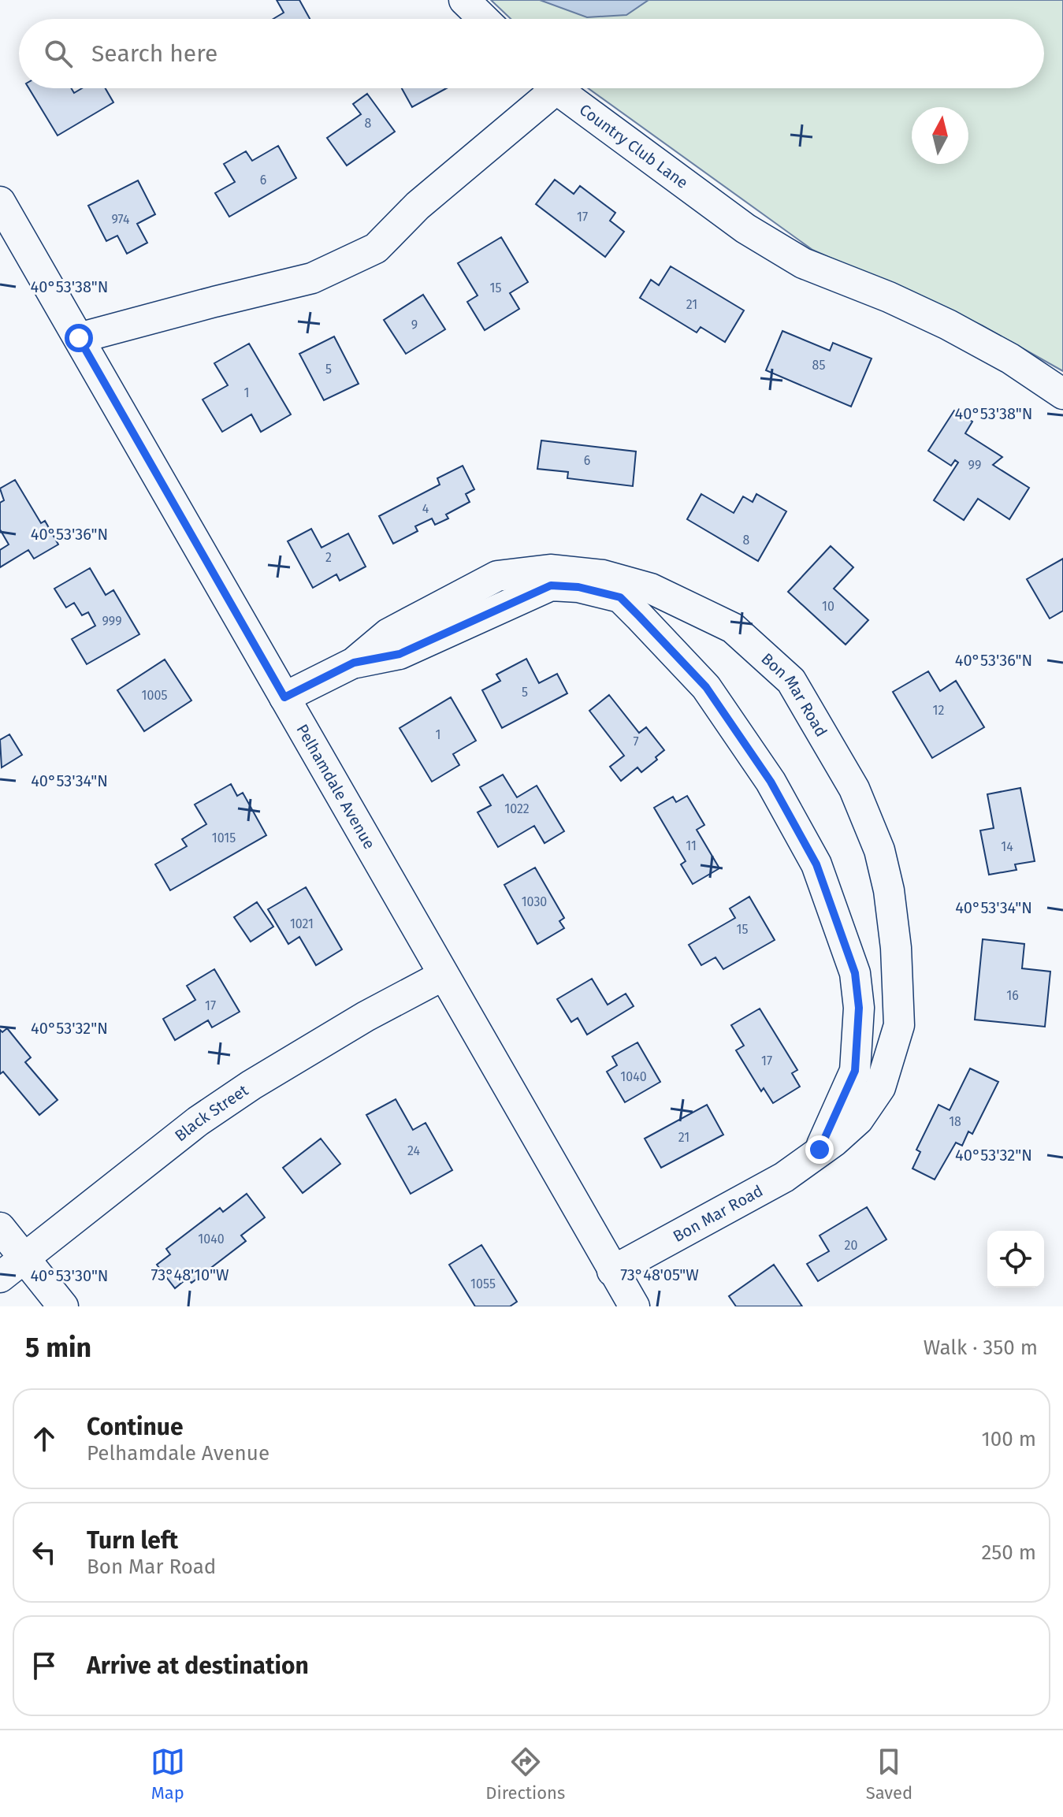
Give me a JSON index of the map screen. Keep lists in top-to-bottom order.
{
  "streets": {
    "street": [
      "Country Club Lane",
      "Bon Mar Road",
      "Pelhamdale Avenue",
      "Black Street"
    ]
  },
  "crossings": [
    ["Country Club Lane", "Pelhamdale Avenue"],
    ["Bon Mar Road", "Pelhamdale Avenue"],
    ["Pelhamdale Avenue", "Black Street"]
  ],
  "house_numbers": [
    "8",
    "6",
    "17",
    "974",
    "15",
    "21",
    "9",
    "85",
    "5",
    "1",
    "6",
    "99",
    "4",
    "8",
    "2",
    "10",
    "999",
    "5",
    "1005",
    "12",
    "1",
    "7",
    "1022",
    "1015",
    "11",
    "14",
    "1030",
    "1021",
    "15",
    "16",
    "17",
    "17",
    "1040",
    "18",
    "21",
    "24",
    "1040",
    "20",
    "1055"
  ],
  "north": "top",
  "page": {
    "search": "Search here",
    "heading": ["5 min", "Walk · 350 m"],
    "list": [
      ["Continue", "Pelhamdale Avenue", "100 m"],
      ["Turn left", "Bon Mar Road", "250 m"],
      "Arrive at destination"
    ],
    "nav": ["Map", "Directions", "Saved"]
  },
  "coordinates": [
    "40°53'38\"N",
    "40°53'36\"N",
    "40°53'34\"N",
    "40°53'32\"N",
    "73°48'10\"W",
    "73°48'05\"W",
    "40°53'30\"N"
  ]
}
